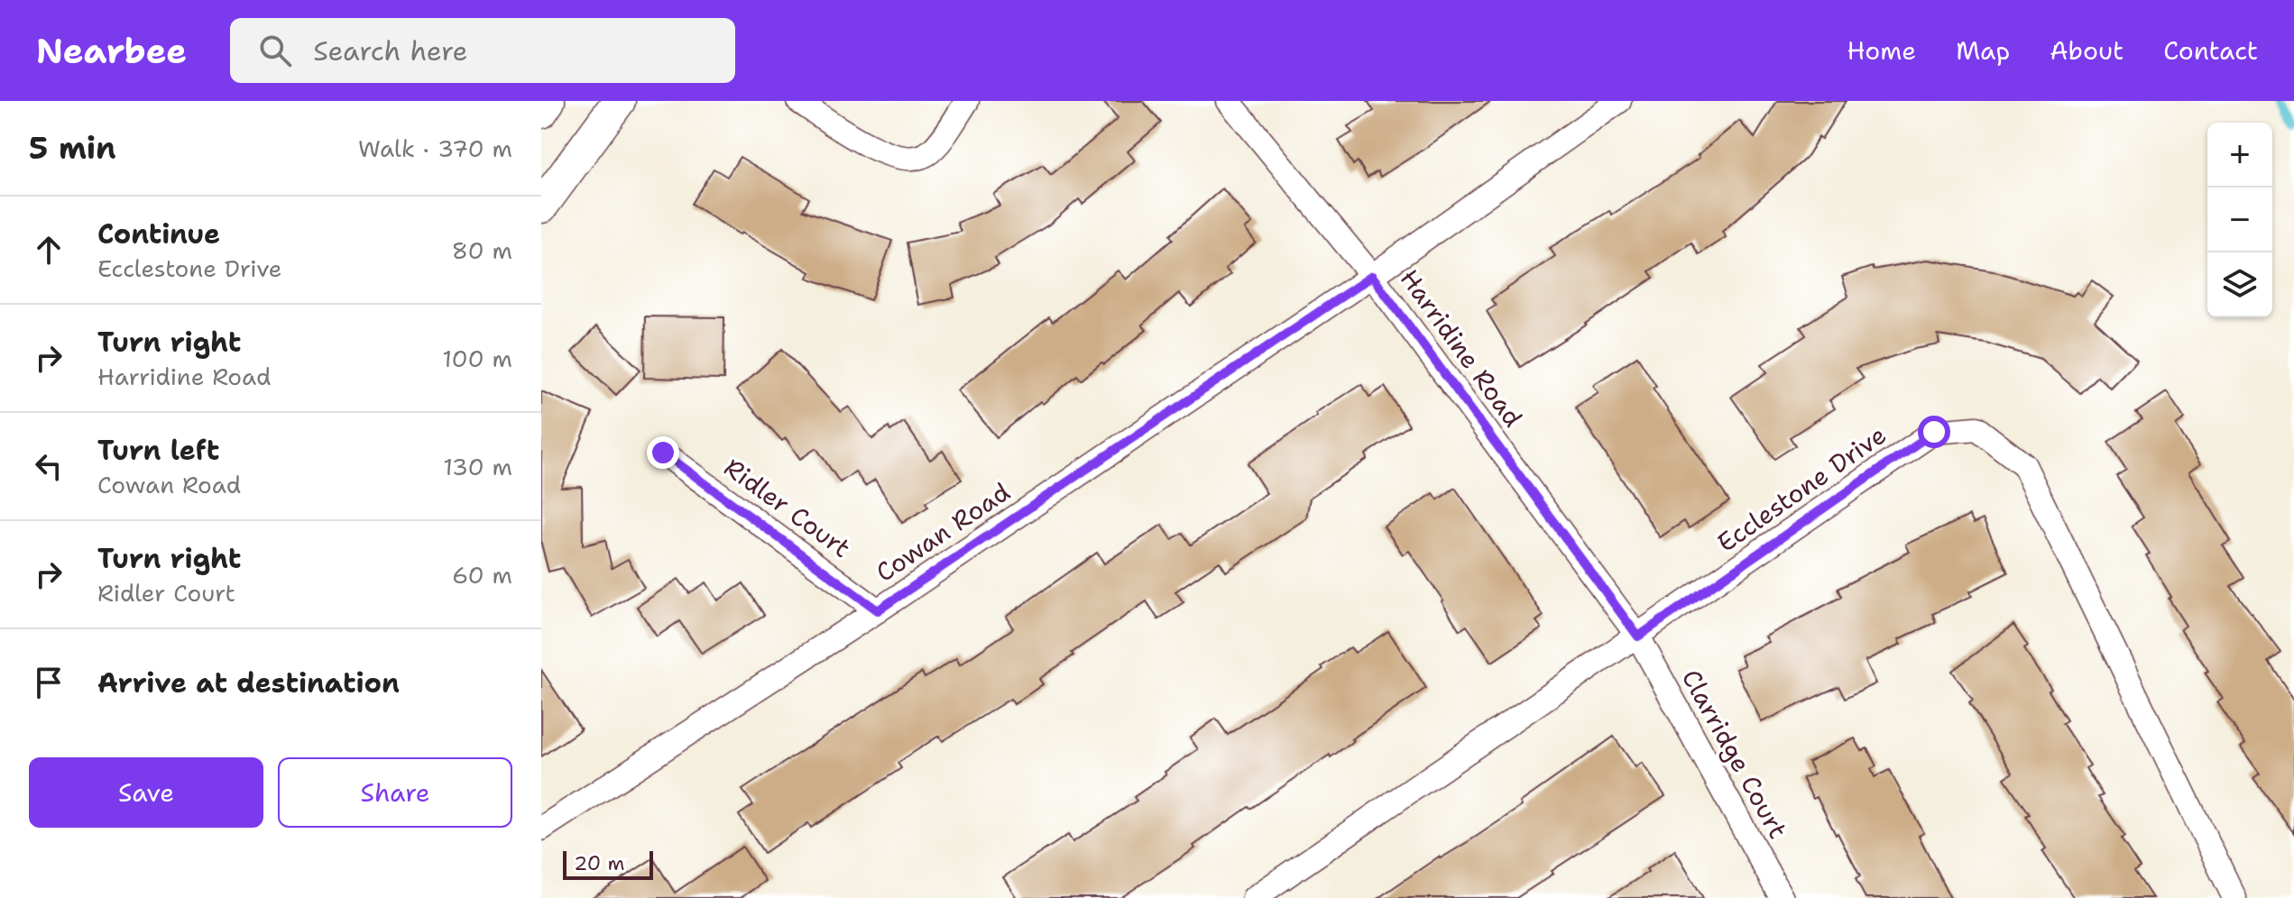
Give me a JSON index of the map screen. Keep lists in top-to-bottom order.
{
  "streets": {
    "street": [
      "Harridine Road",
      "Ecclestone Drive",
      "Ridler Court",
      "Cowan Road",
      "Clarridge Court"
    ]
  },
  "crossings": [
    ["Harridine Road", "Ecclestone Drive"],
    ["Harridine Road", "Cowan Road"],
    ["Harridine Road", "Clarridge Court"],
    ["Ecclestone Drive", "Clarridge Court"],
    ["Ridler Court", "Cowan Road"]
  ],
  "scale_bar": "20 m",
  "page": {
    "header": "Nearbee",
    "search": "Search here",
    "nav": [
      "Home",
      "Map",
      "About",
      "Contact"
    ],
    "heading": ["5 min", "Walk · 370 m"],
    "map_buttons": ["+", "−"],
    "list": [
      ["Continue", "Ecclestone Drive", "80 m"],
      ["Turn right", "Harridine Road", "100 m"],
      ["Turn left", "Cowan Road", "130 m"],
      ["Turn right", "Ridler Court", "60 m"],
      "Arrive at destination"
    ],
    "buttons": ["Save", "Share"],
    "scale": "20 m"
  }
}
